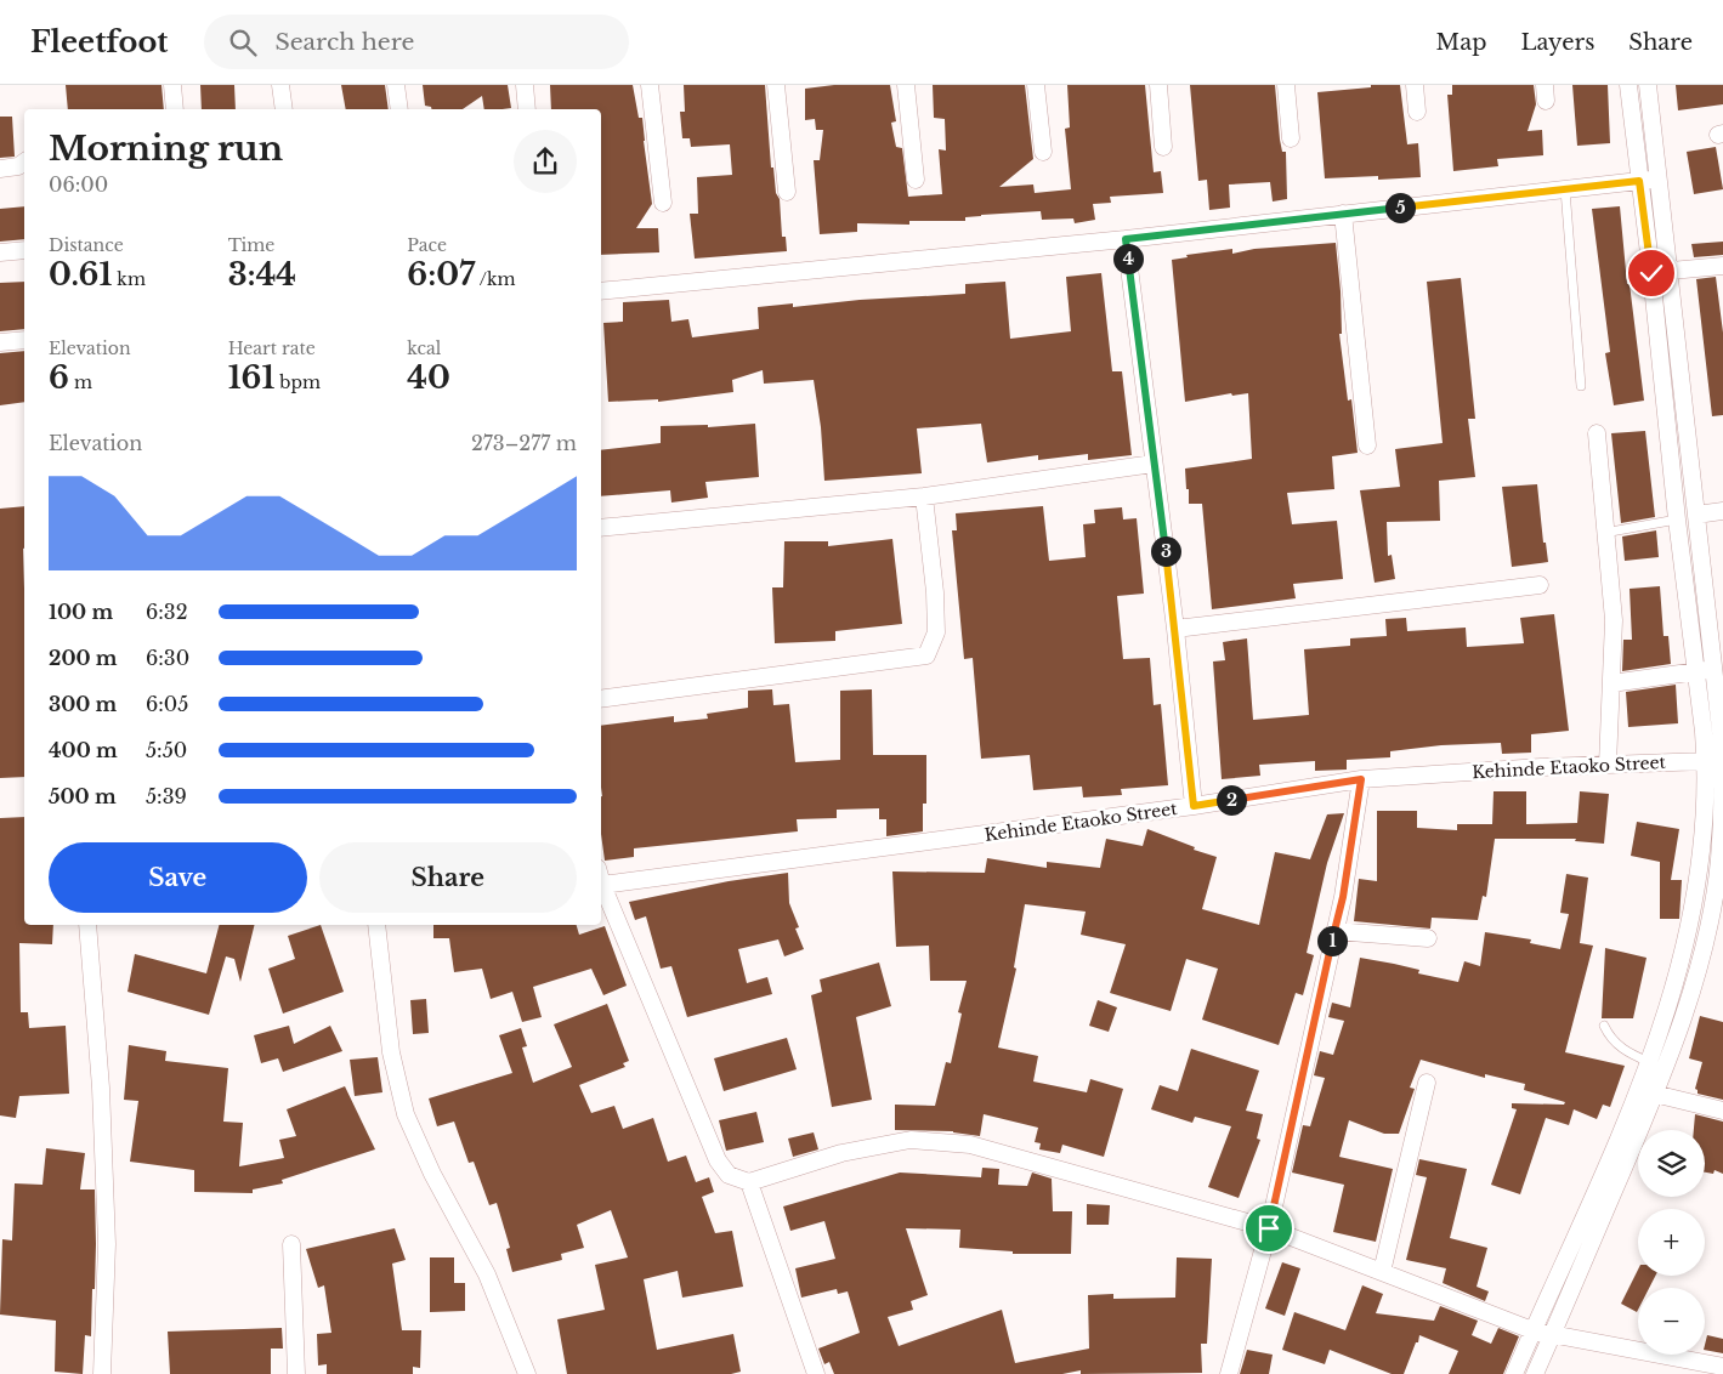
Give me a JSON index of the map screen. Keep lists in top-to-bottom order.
{
  "streets": {
    "street": ["Kehinde Etaoko Street"]
  },
  "page": {
    "header": "Fleetfoot",
    "search": "Search here",
    "nav": ["Map", "Layers", "Share"],
    "heading": ["Morning run", "06:00"],
    "pins": [
      "5",
      "4",
      "3",
      "2",
      "1"
    ],
    "stats": [
      ["Distance", "0.61 km"],
      ["Time", "3:44"],
      ["Pace", "6:07 /km"],
      ["Elevation", "6 m"],
      ["Heart rate", "161 bpm"],
      ["kcal", "40"]
    ],
    "chart": ["Elevation", "273–277 m"],
    "list": [
      {
        "name": "100 m",
        "note": "6:32"
      },
      {
        "name": "200 m",
        "note": "6:30"
      },
      {
        "name": "300 m",
        "note": "6:05"
      },
      {
        "name": "400 m",
        "note": "5:50"
      },
      {
        "name": "500 m",
        "note": "5:39"
      }
    ],
    "buttons": ["Save", "Share"],
    "map_buttons": ["+", "−"]
  }
}
